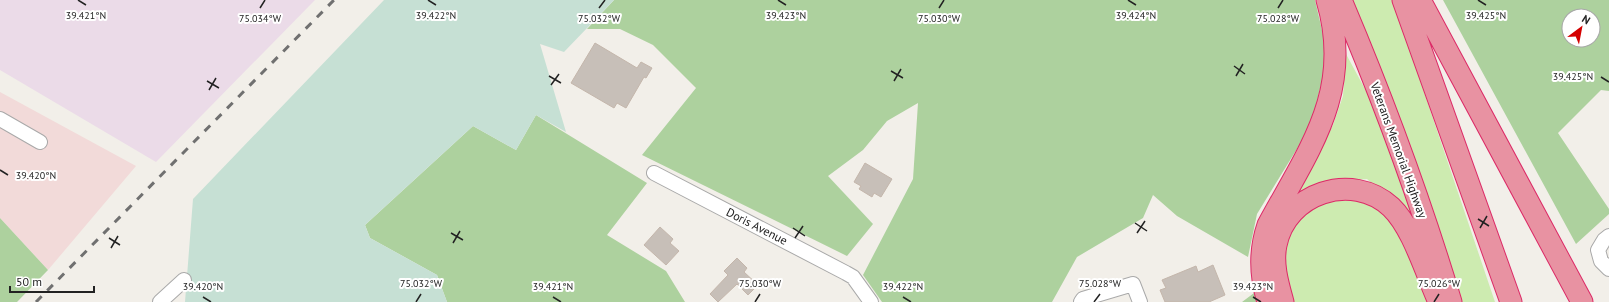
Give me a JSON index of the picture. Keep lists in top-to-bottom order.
{
  "streets": {
    "highway": ["Veterans Memorial Highway"],
    "street": ["Doris Avenue"]
  },
  "scale_bar": "50 m",
  "north": "top right",
  "coordinates": [
    "39.425°N",
    "39.421°N",
    "39.422°N",
    "39.423°N",
    "39.424°N",
    "75.034°W",
    "75.032°W",
    "75.030°W",
    "75.028°W",
    "39.420°N",
    "75.026°W"
  ]
}
